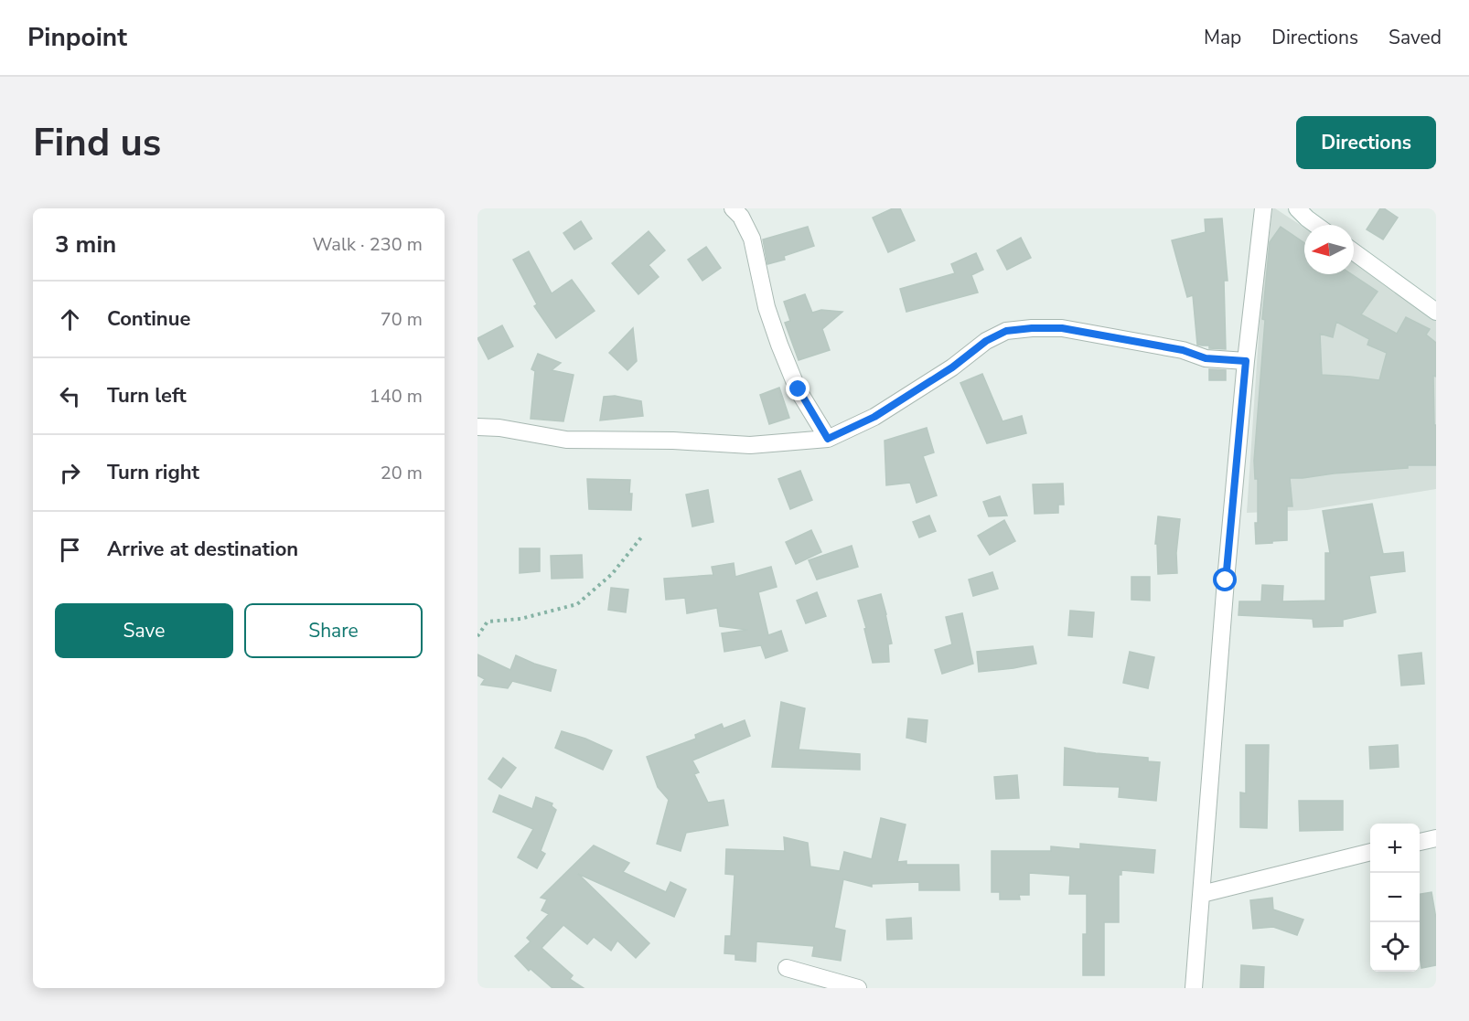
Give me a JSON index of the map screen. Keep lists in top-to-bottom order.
{
  "north": "left",
  "page": {
    "header": "Pinpoint",
    "nav": ["Map", "Directions", "Saved"],
    "buttons": [
      "Directions",
      ["Save", "Share"]
    ],
    "title": "Find us",
    "heading": ["3 min", "Walk · 230 m"],
    "list": [
      ["Continue", "70 m"],
      ["Turn left", "140 m"],
      ["Turn right", "20 m"],
      "Arrive at destination"
    ],
    "map_buttons": ["+", "−"]
  }
}
